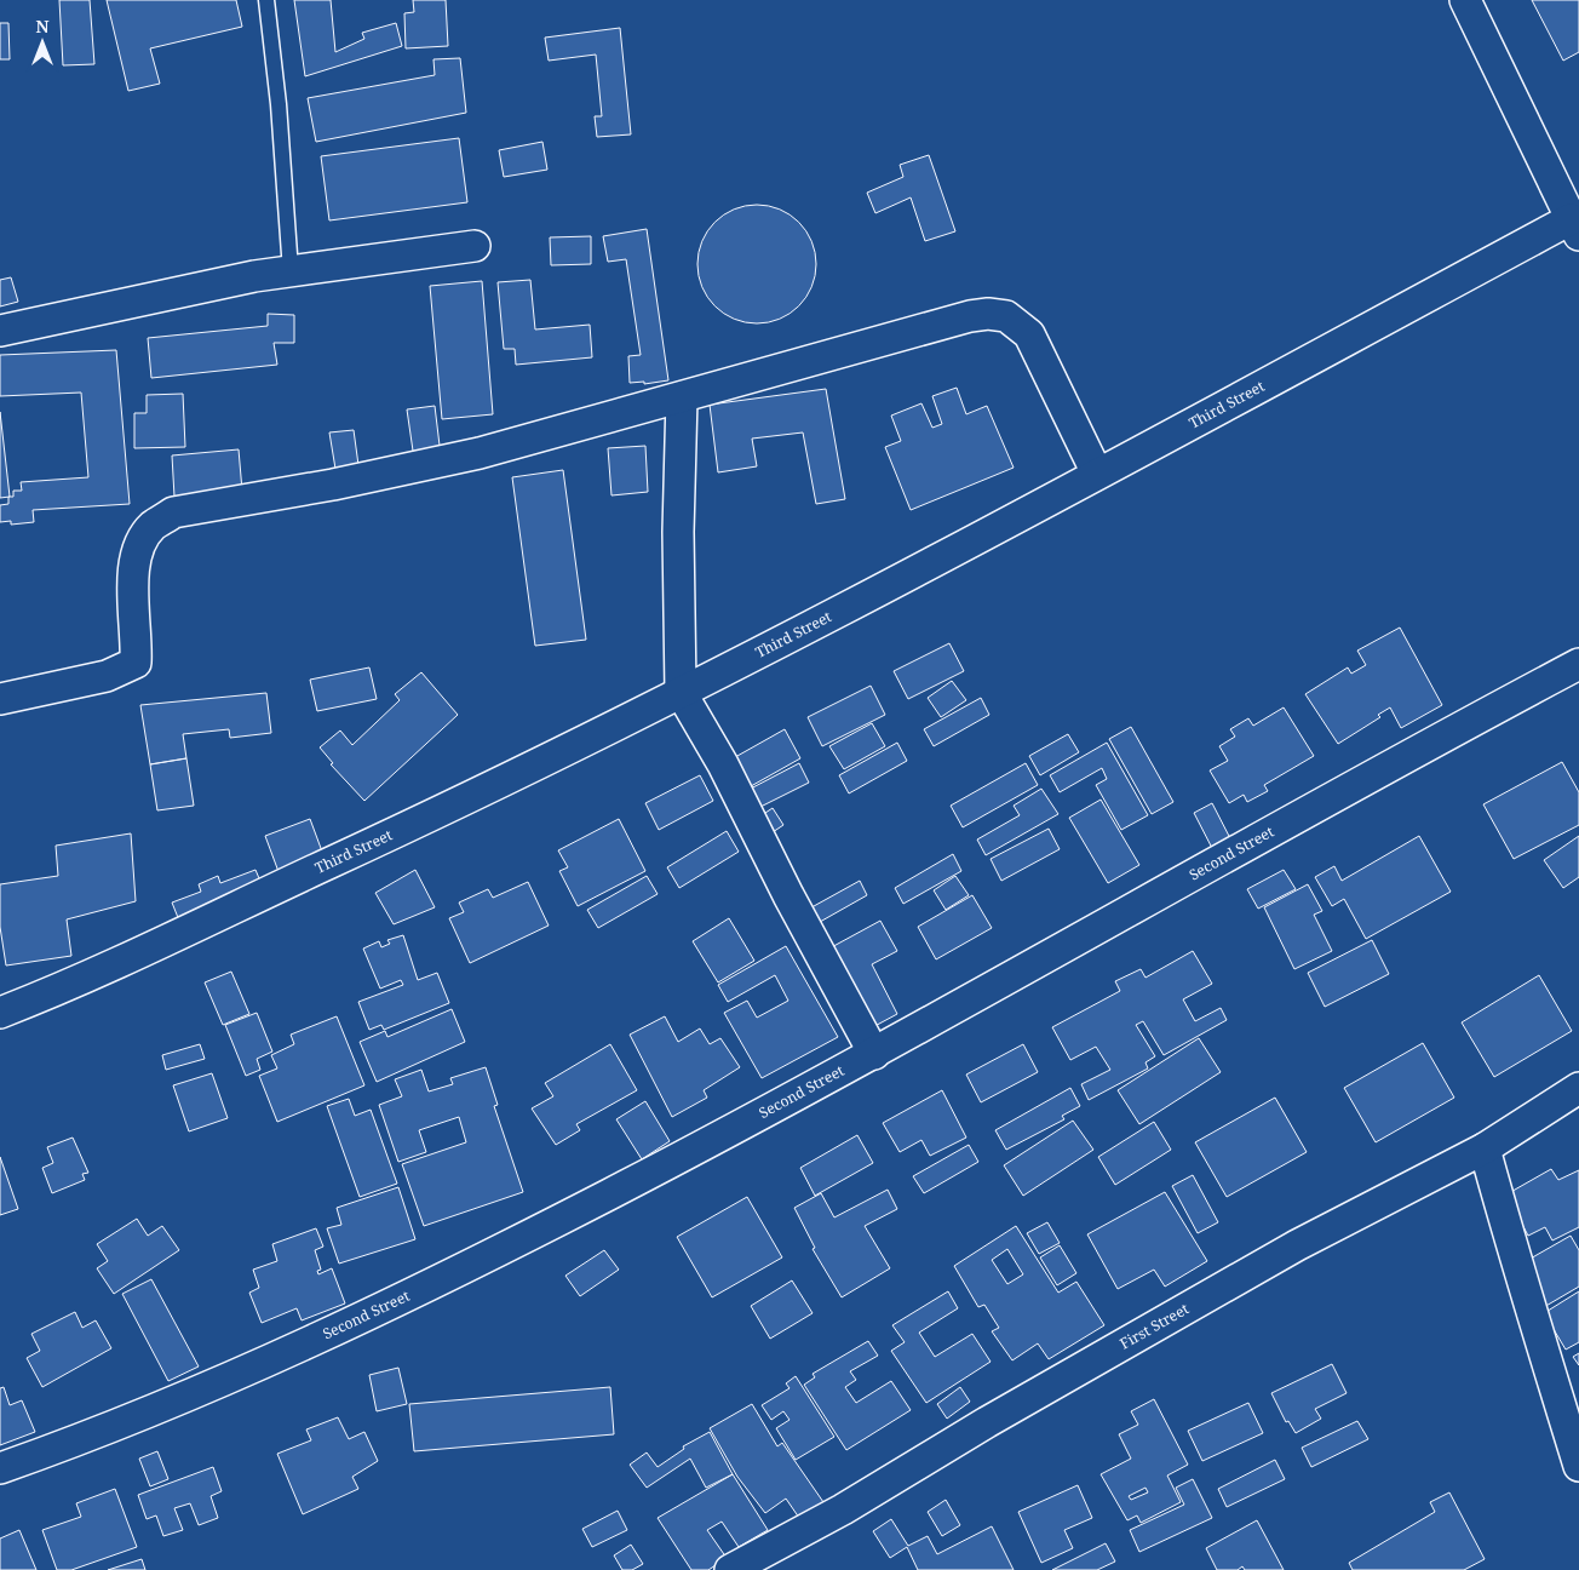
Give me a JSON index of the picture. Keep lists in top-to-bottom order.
{
  "streets": {
    "street": ["Third Street", "Second Street", "First Street"]
  },
  "north": "top"
}
